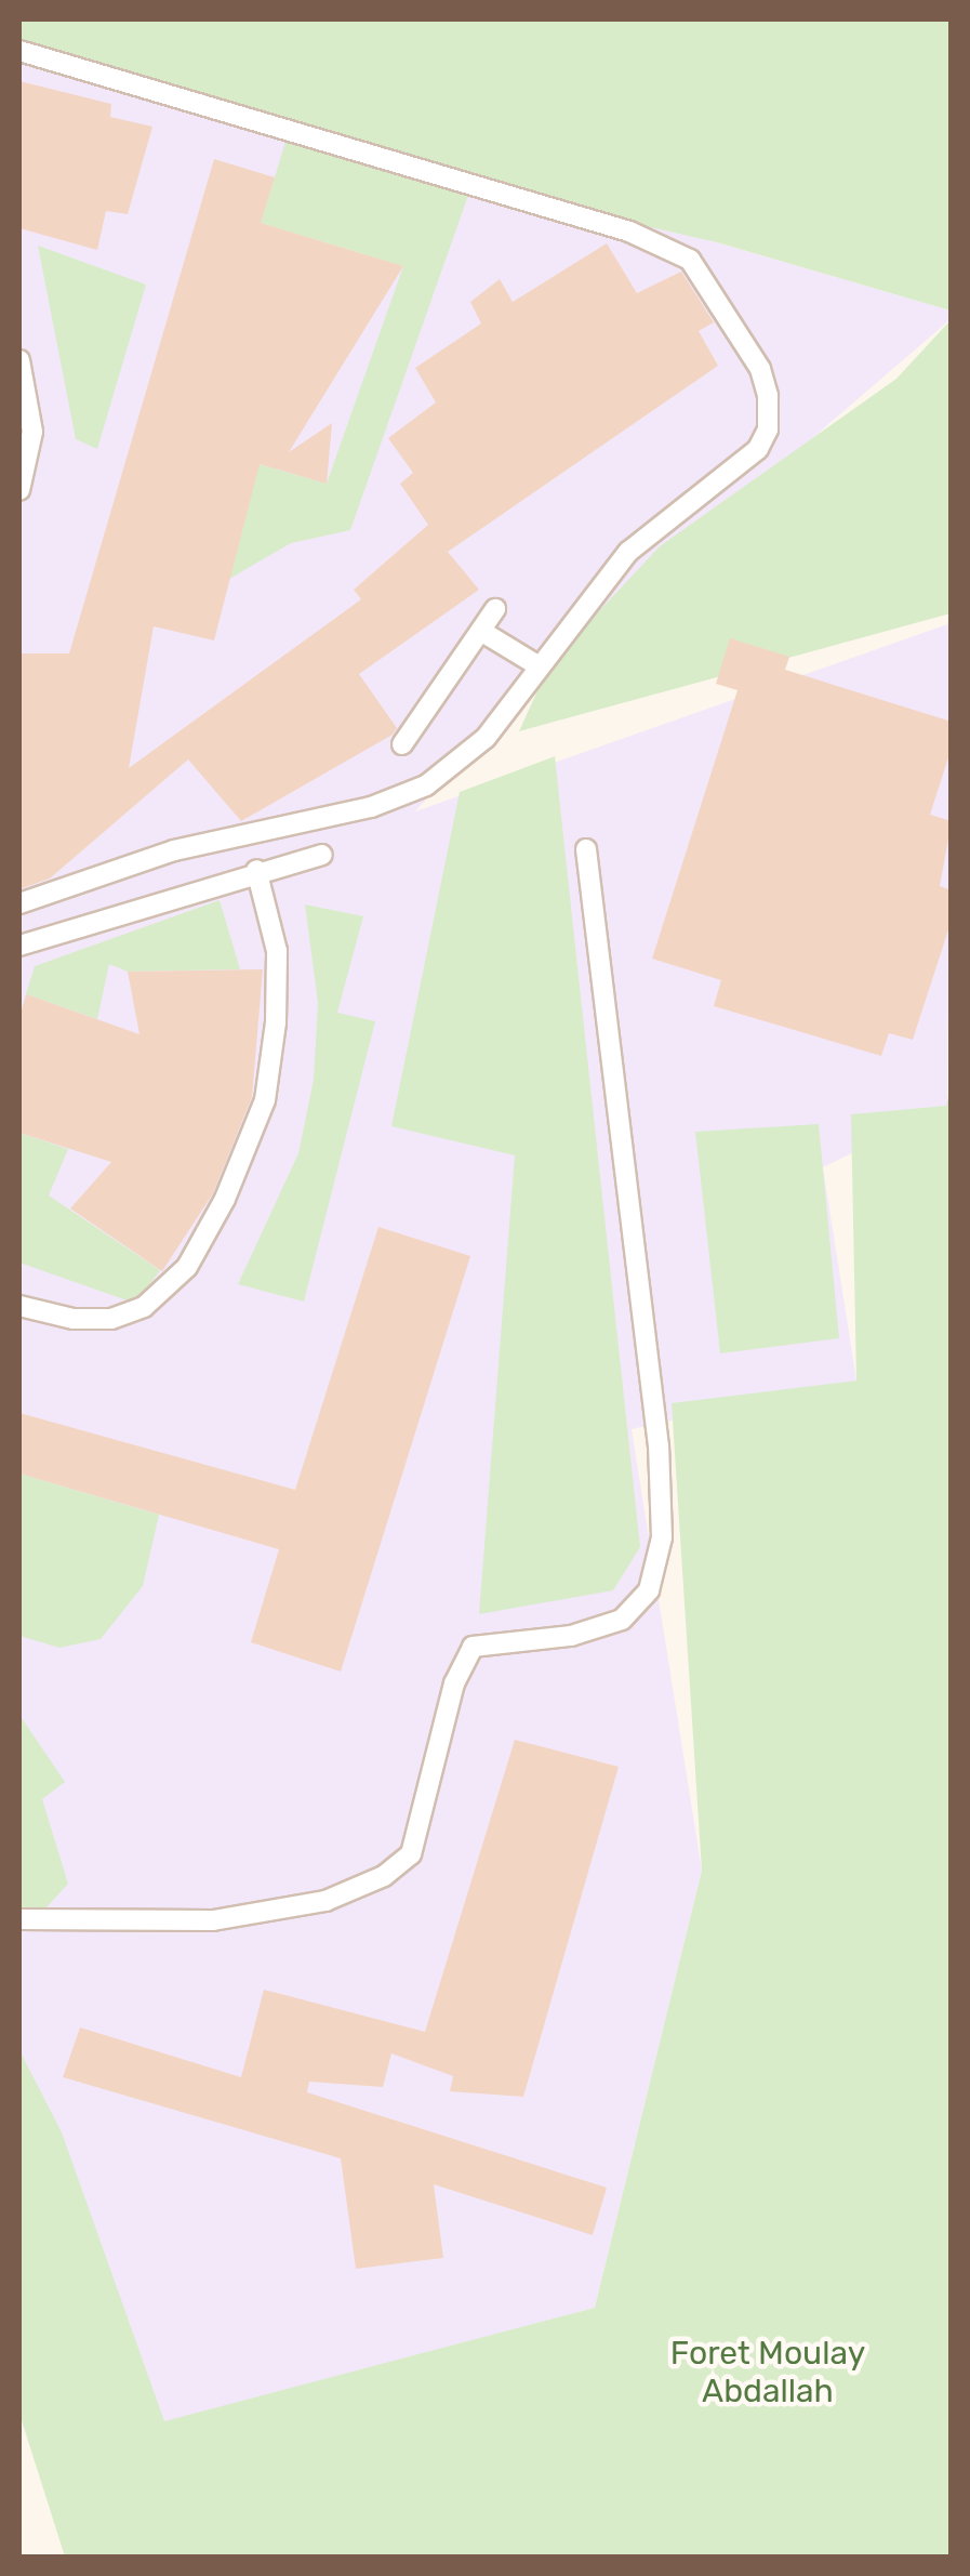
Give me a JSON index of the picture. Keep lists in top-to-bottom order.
{
  "parks": ["Foret Moulay Abdallah"]
}
